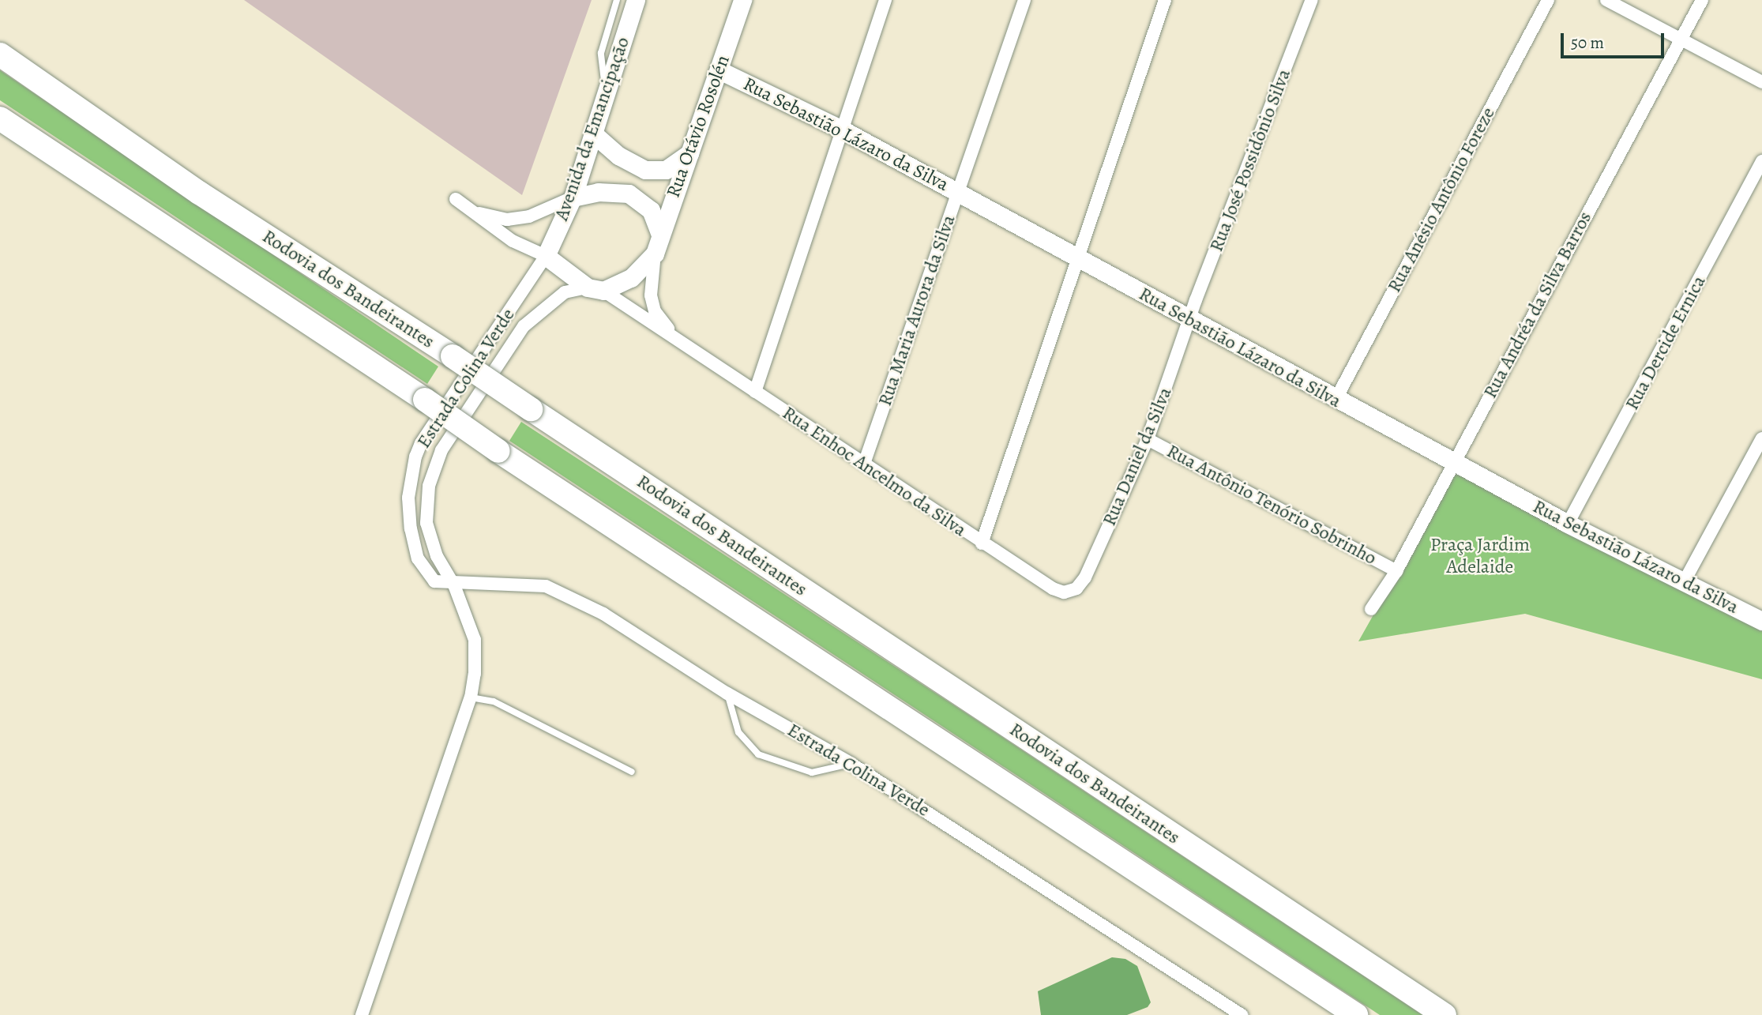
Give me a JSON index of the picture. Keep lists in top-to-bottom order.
{
  "streets": {
    "highway": ["Rodovia dos Bandeirantes"],
    "street": [
      "Rua Otávio Rosolén",
      "Avenida da Emancipação",
      "Rua Sebastião Lázaro da Silva",
      "Rua José Possidônio Silva",
      "Rua Anésio Antônio Foreze",
      "Rua Andréa da Silva Barros",
      "Rua Maria Aurora da Silva",
      "Rua Dercide Ernica",
      "Estrada Colina Verde",
      "Rua Daniel da Silva",
      "Rua Enhoc Ancelmo da Silva",
      "Rua Antônio Tenório Sobrinho"
    ]
  },
  "crossings": [
    ["Rua Otávio Rosolén", "Avenida da Emancipação"],
    ["Rua Otávio Rosolén", "Rua Sebastião Lázaro da Silva"],
    ["Rua Otávio Rosolén", "Estrada Colina Verde"],
    ["Rua Otávio Rosolén", "Rua Enhoc Ancelmo da Silva"],
    ["Avenida da Emancipação", "Estrada Colina Verde"],
    ["Avenida da Emancipação", "Rua Enhoc Ancelmo da Silva"],
    ["Rua Sebastião Lázaro da Silva", "Rua José Possidônio Silva"],
    ["Rua Sebastião Lázaro da Silva", "Rua Anésio Antônio Foreze"],
    ["Rua Sebastião Lázaro da Silva", "Rua Andréa da Silva Barros"],
    ["Rua Sebastião Lázaro da Silva", "Rua Maria Aurora da Silva"],
    ["Rua Sebastião Lázaro da Silva", "Rua Dercide Ernica"],
    ["Rua Sebastião Lázaro da Silva", "Rua Daniel da Silva"],
    ["Rua José Possidônio Silva", "Rua Daniel da Silva"],
    ["Rua Andréa da Silva Barros", "Rua Antônio Tenório Sobrinho"],
    ["Rua Maria Aurora da Silva", "Rua Enhoc Ancelmo da Silva"],
    ["Estrada Colina Verde", "Rua Enhoc Ancelmo da Silva"],
    ["Rua Daniel da Silva", "Rua Enhoc Ancelmo da Silva"],
    ["Rua Daniel da Silva", "Rua Antônio Tenório Sobrinho"]
  ],
  "parks": ["Praça Jardim Adelaide"],
  "scale_bar": "50 m"
}
